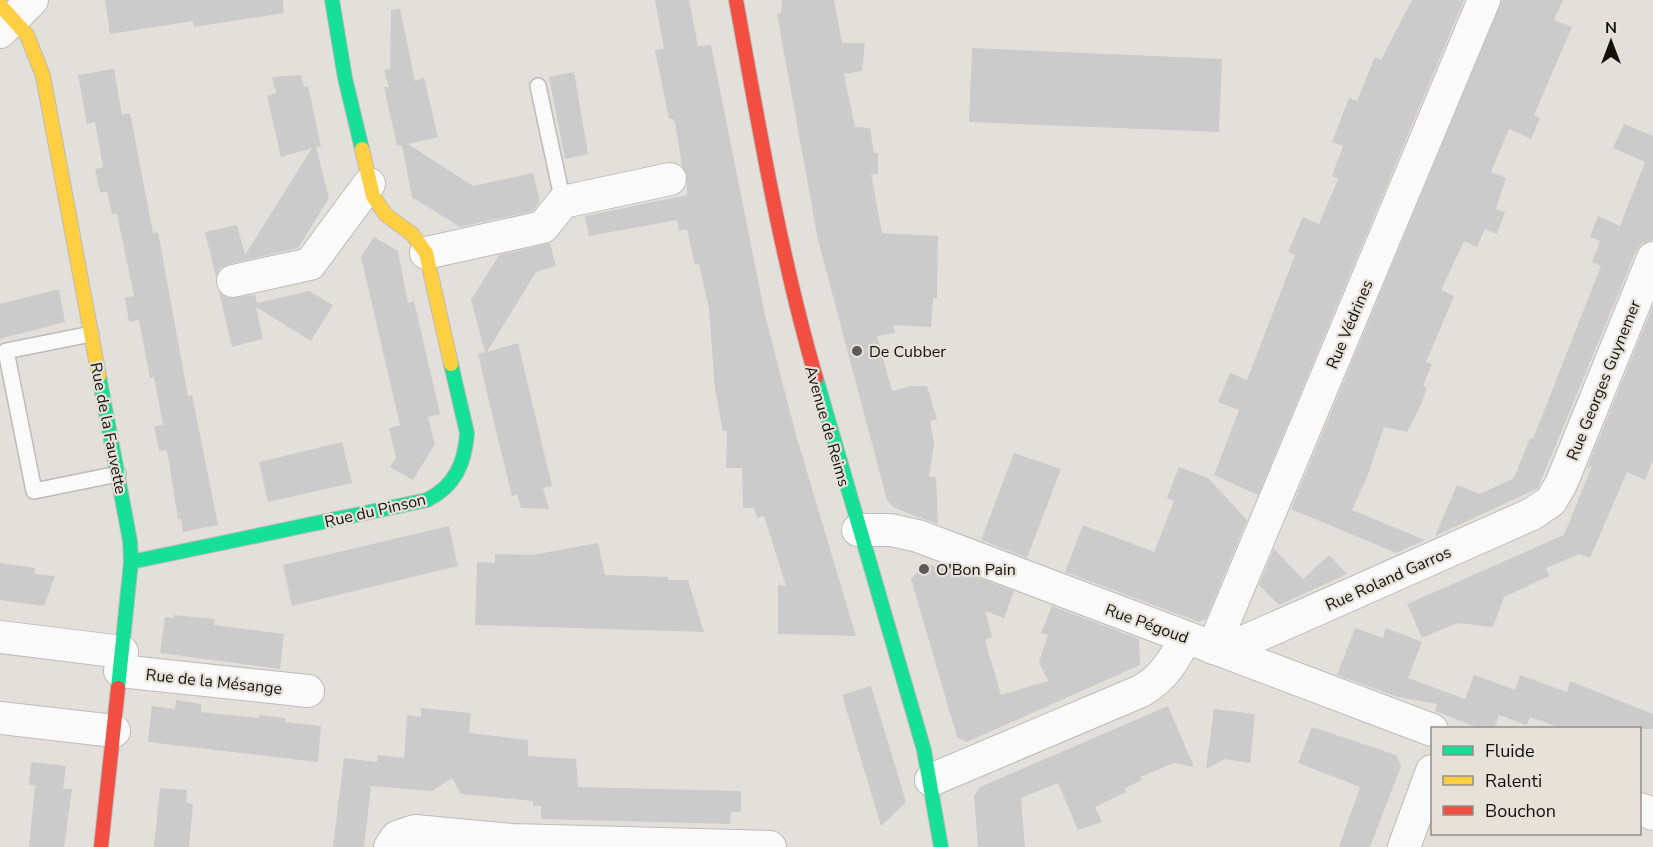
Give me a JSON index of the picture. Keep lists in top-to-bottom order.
{
  "streets": {
    "street": [
      "Rue Védrines",
      "Rue Georges Guynemer",
      "Avenue de Reims",
      "Rue de la Fauvette",
      "Rue du Pinson",
      "Rue Roland Garros",
      "Rue Pégoud",
      "Rue de la Mésange"
    ]
  },
  "crossings": [
    ["Rue Védrines", "Rue Roland Garros"],
    ["Rue Védrines", "Rue Pégoud"],
    ["Rue Georges Guynemer", "Rue Roland Garros"],
    ["Avenue de Reims", "Rue Pégoud"],
    ["Rue de la Fauvette", "Rue du Pinson"],
    ["Rue de la Fauvette", "Rue de la Mésange"],
    ["Rue Roland Garros", "Rue Pégoud"]
  ],
  "places": ["De Cubber", "O'Bon Pain"],
  "legend": ["Fluide", "Ralenti", "Bouchon"],
  "north": "top"
}
